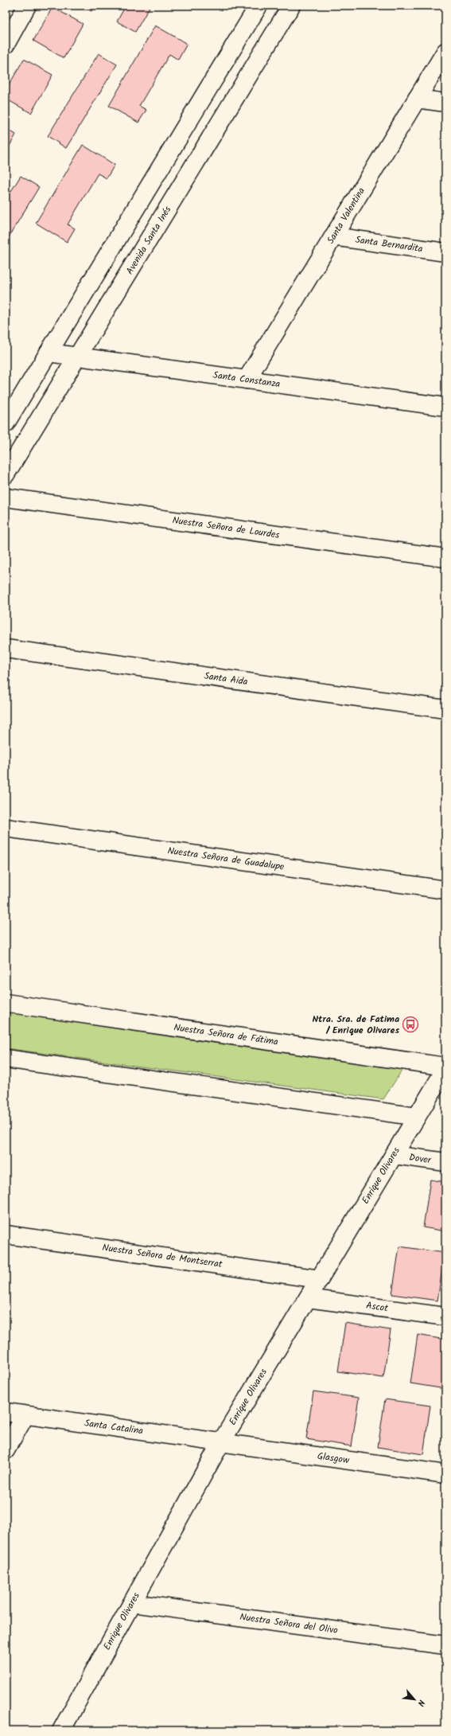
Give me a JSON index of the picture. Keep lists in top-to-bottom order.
{
  "streets": {
    "street": [
      "Santa Valentina",
      "Avenida Santa Inés",
      "Santa Bernardita",
      "Santa Constanza",
      "Nuestra Señora de Lourdes",
      "Santa Aida",
      "Nuestra Señora de Guadalupe",
      "Nuestra Señora de Fátima",
      "Dover",
      "Enrique Olivares",
      "Nuestra Señora de Montserrat",
      "Ascot",
      "Santa Catalina",
      "Glasgow",
      "Nuestra Señora del Olivo"
    ]
  },
  "crossings": [
    ["Santa Valentina", "Santa Bernardita"],
    ["Santa Valentina", "Santa Constanza"],
    ["Avenida Santa Inés", "Santa Constanza"],
    ["Dover", "Enrique Olivares"],
    ["Enrique Olivares", "Nuestra Señora de Montserrat"],
    ["Enrique Olivares", "Ascot"],
    ["Enrique Olivares", "Santa Catalina"],
    ["Enrique Olivares", "Glasgow"],
    ["Enrique Olivares", "Nuestra Señora del Olivo"],
    ["Santa Catalina", "Glasgow"]
  ],
  "places": {
    "bus stop": ["Ntra. Sra. de Fatima / Enrique Olivares"]
  },
  "north": "bottom right"
}
